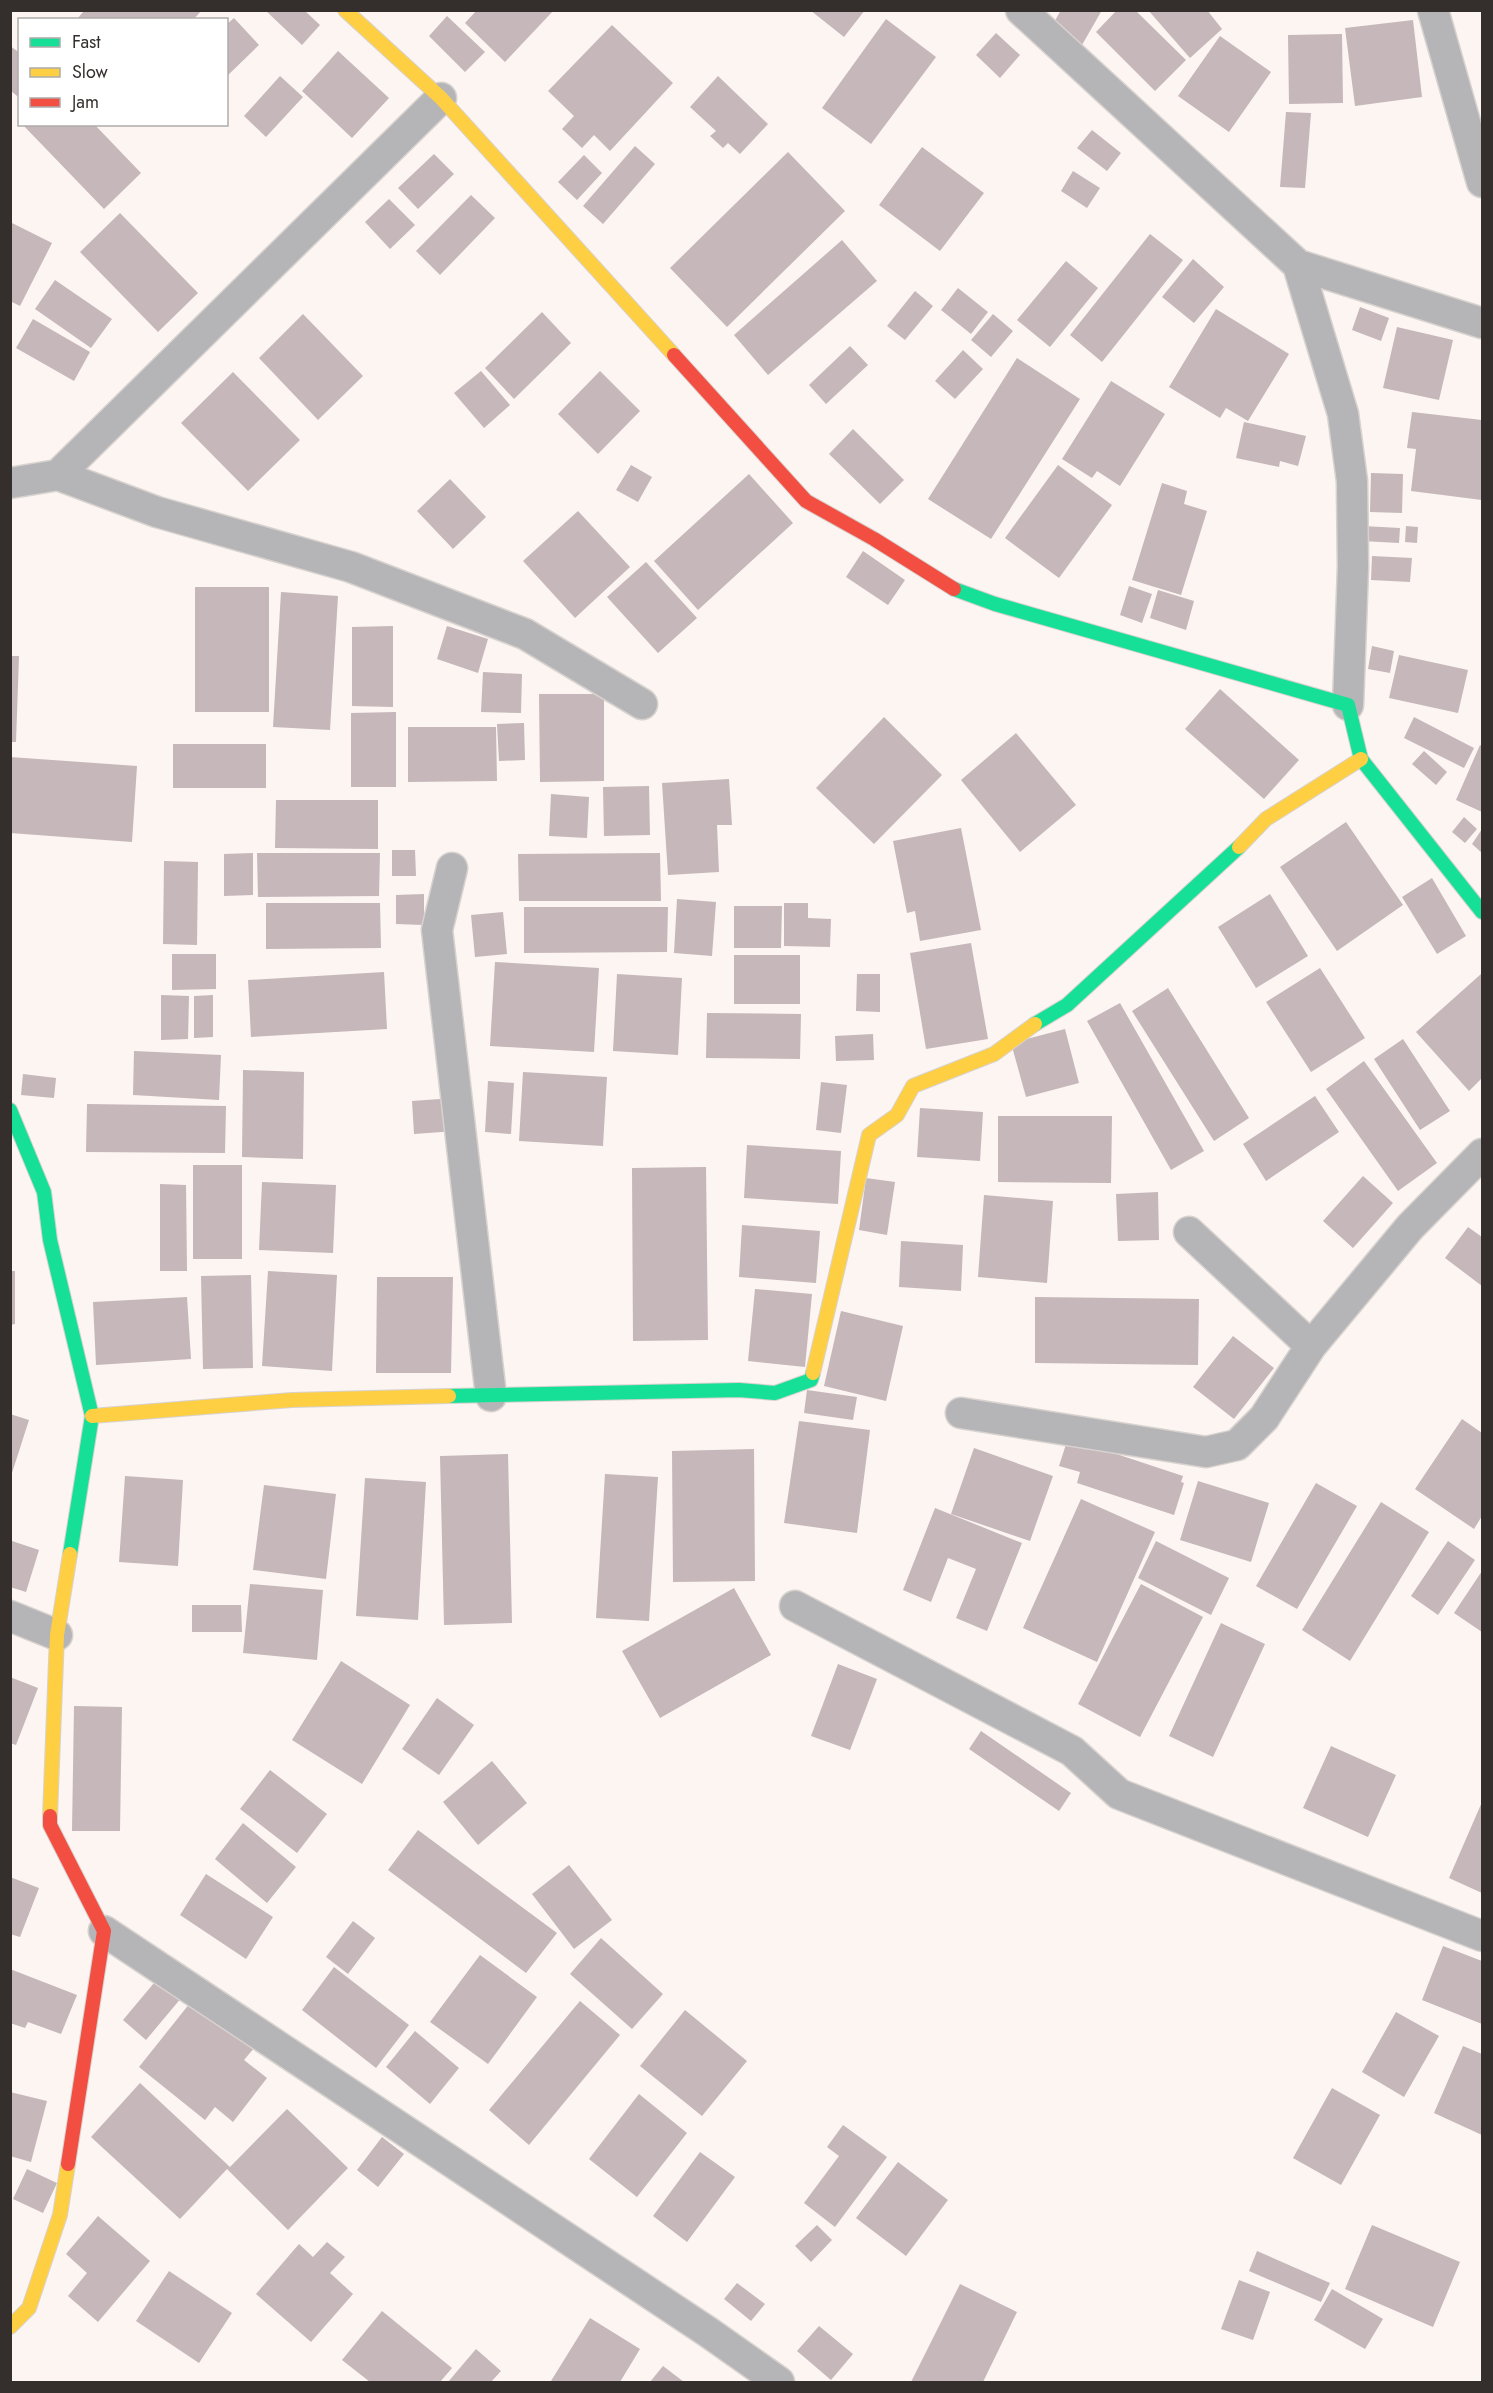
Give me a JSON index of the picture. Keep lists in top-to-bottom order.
{
  "legend": ["Fast", "Slow", "Jam"]
}
